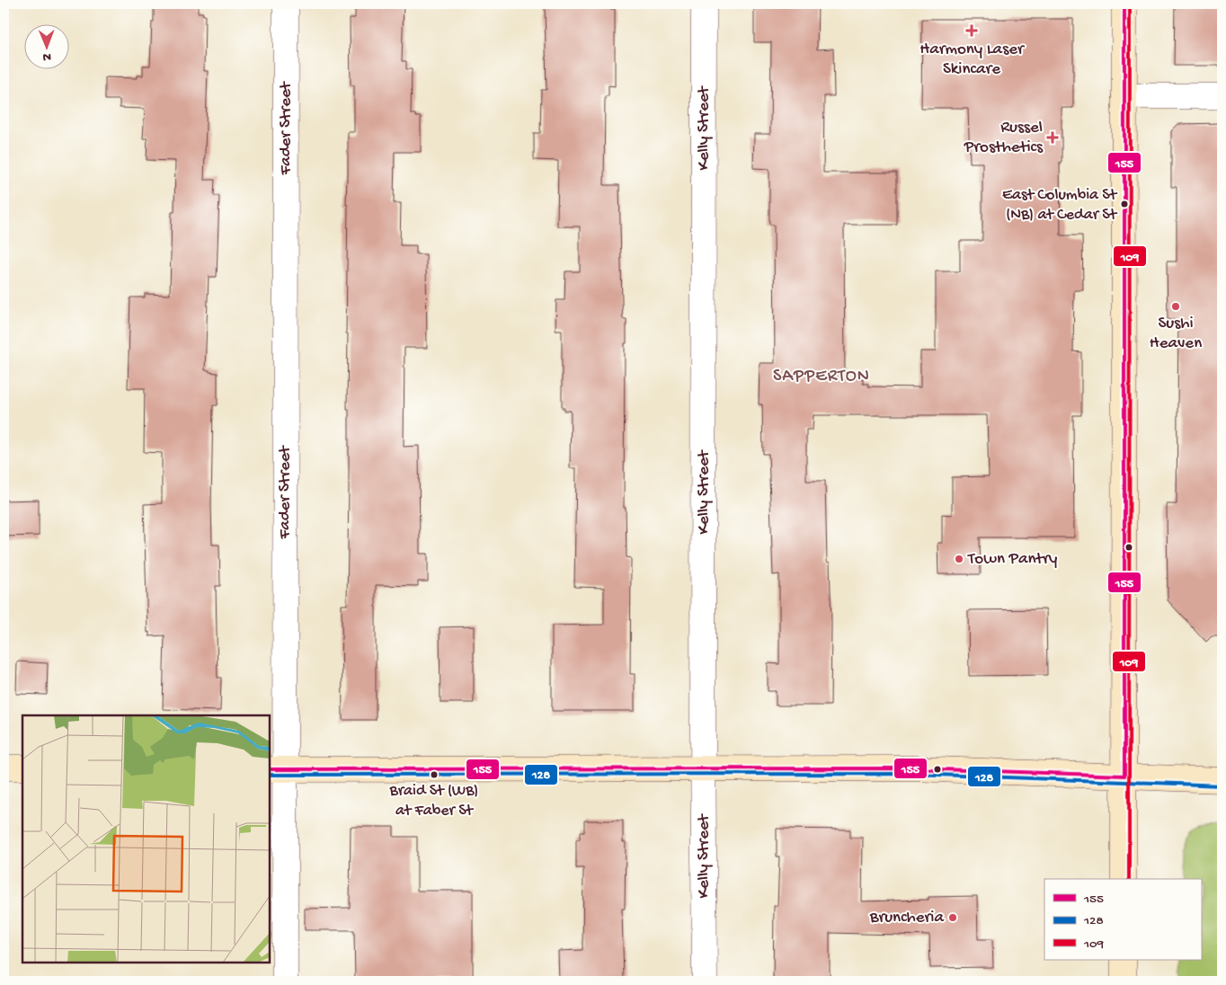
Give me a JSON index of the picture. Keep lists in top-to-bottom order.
{
  "streets": {
    "street": ["Fader Street", "Kelly Street"]
  },
  "districts": ["SAPPERTON"],
  "places": {
    "health": ["Harmony Laser Skincare", "Russel Prosthetics"],
    "other": [
      "East Columbia St (NB) at Cedar St",
      "Sushi Heaven",
      "Town Pantry",
      "Braid St (WB) at Faber St",
      "Bruncheria"
    ]
  },
  "lines": ["transit line 155", "transit line 109", "transit line 128"],
  "legend": ["155", "128", "109"],
  "north": "bottom"
}
